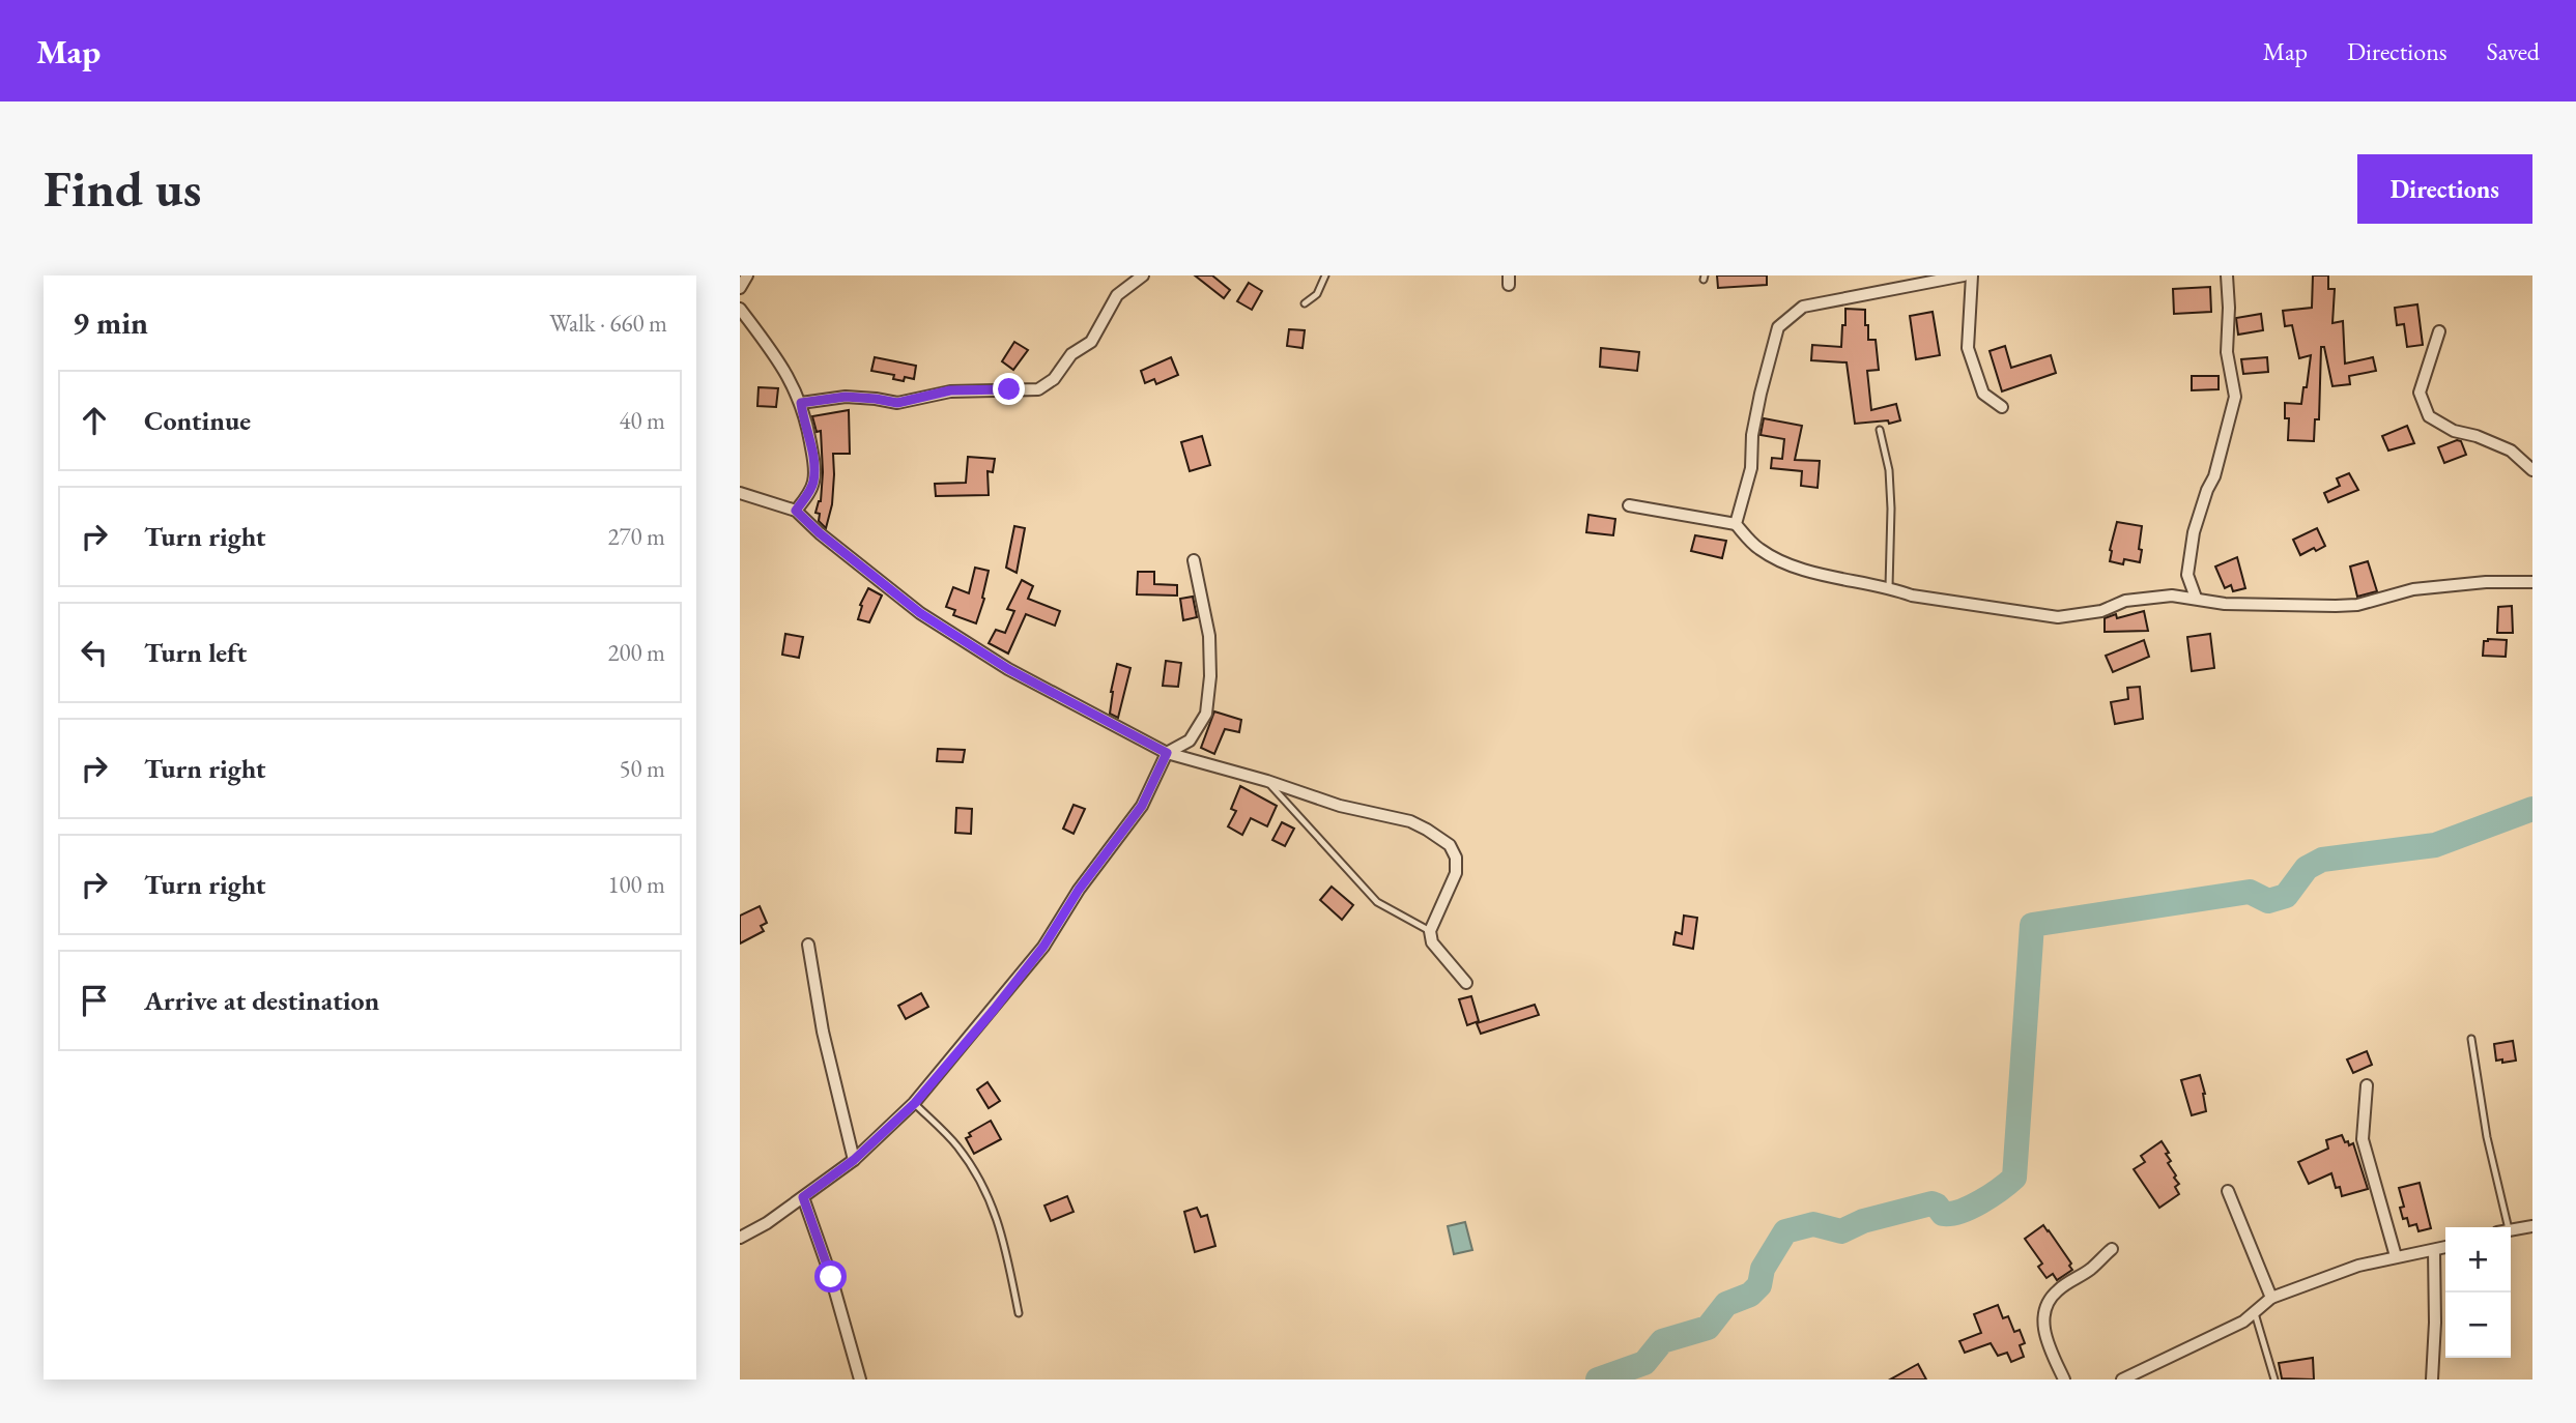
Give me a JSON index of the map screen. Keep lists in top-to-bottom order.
{
  "page": {
    "header": "Map",
    "nav": ["Map", "Directions", "Saved"],
    "buttons": "Directions",
    "title": "Find us",
    "heading": ["9 min", "Walk · 660 m"],
    "list": [
      ["Continue", "40 m"],
      ["Turn right", "270 m"],
      ["Turn left", "200 m"],
      ["Turn right", "50 m"],
      ["Turn right", "100 m"],
      "Arrive at destination"
    ],
    "map_buttons": ["+", "−"]
  }
}
